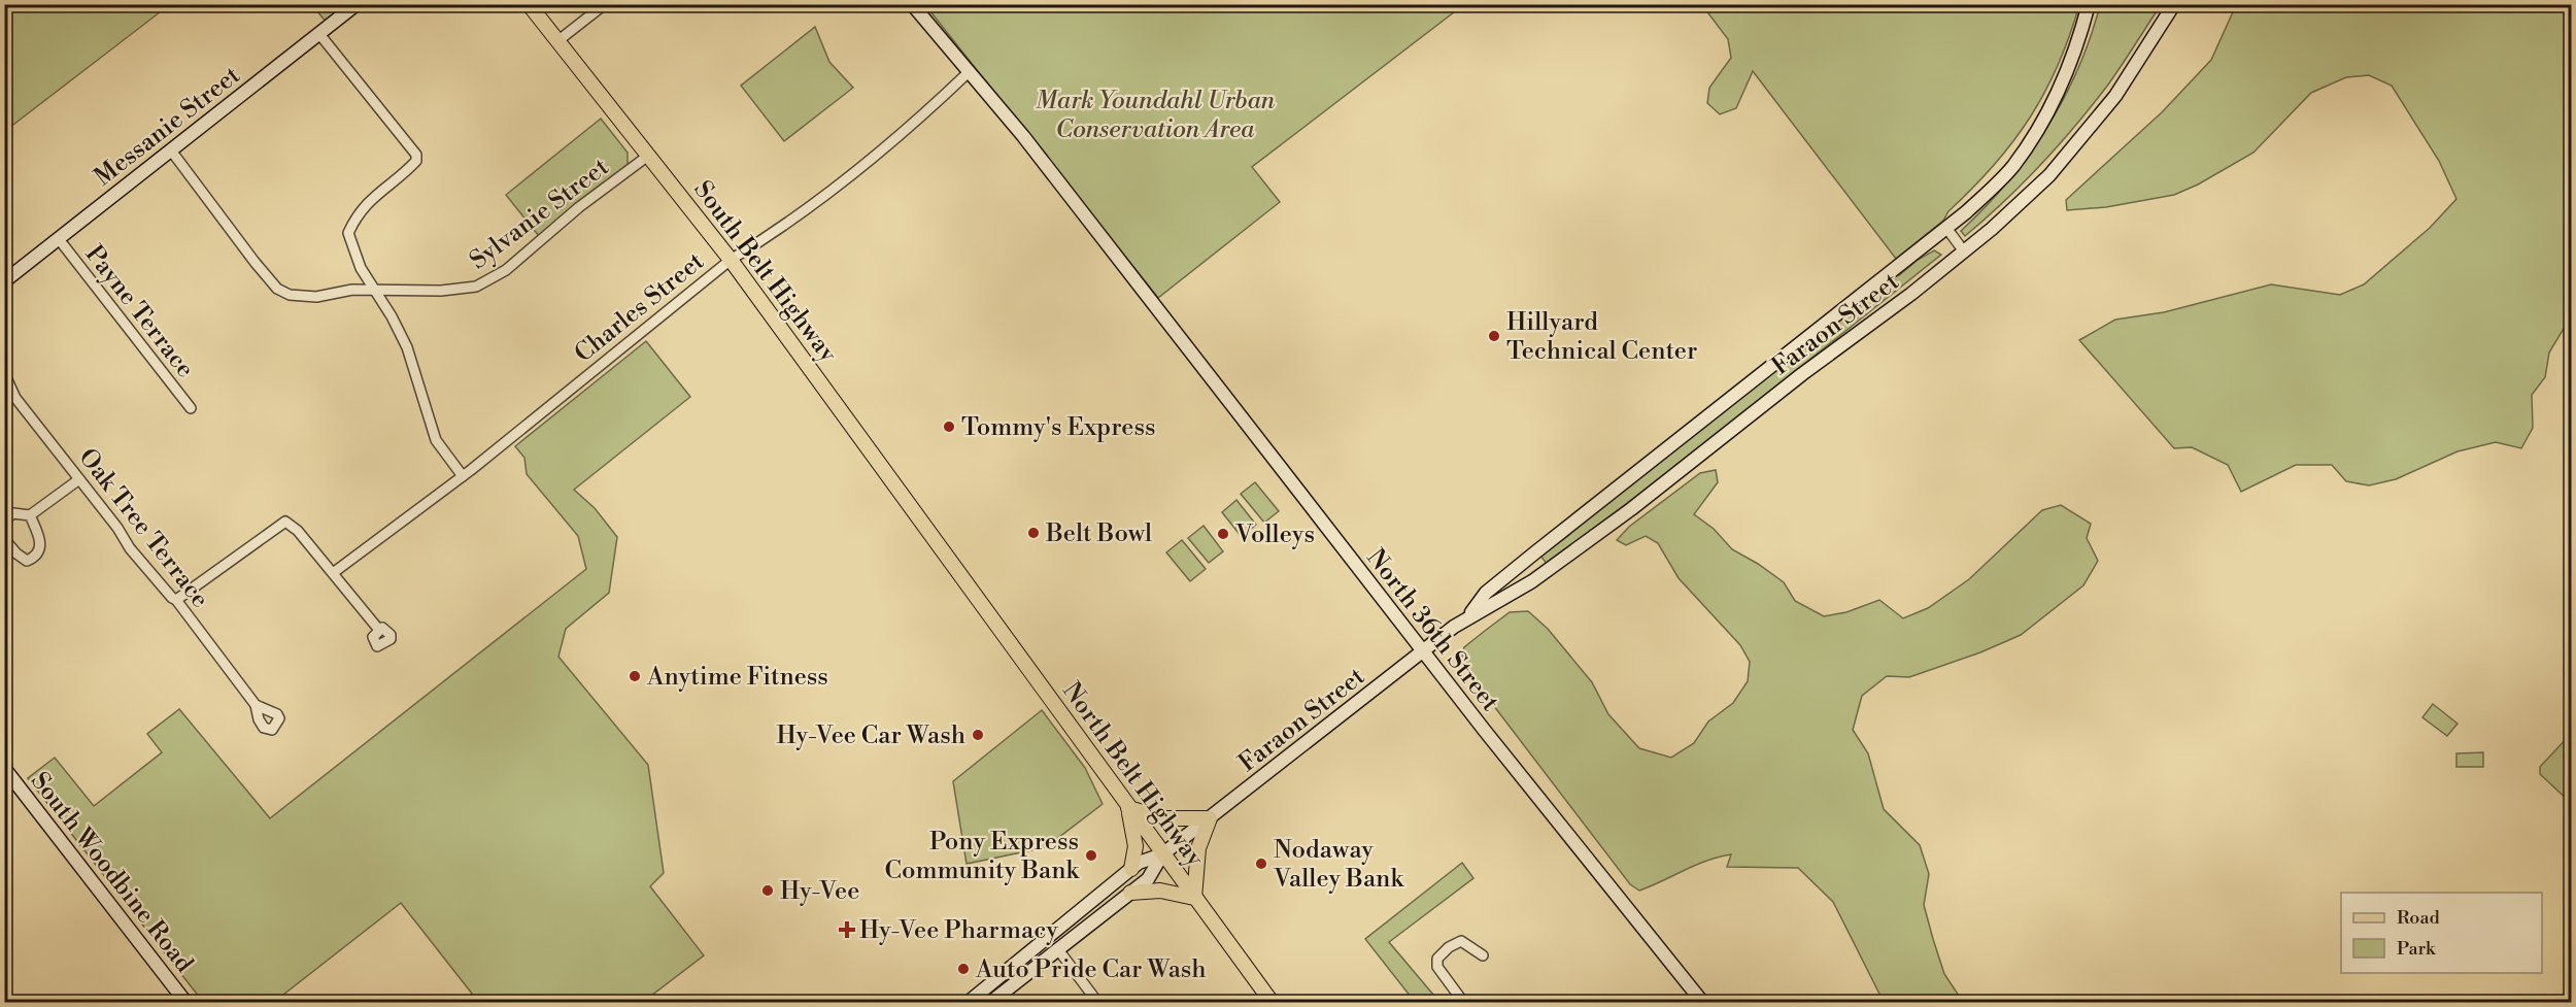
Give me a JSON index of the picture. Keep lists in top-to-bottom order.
{
  "streets": {
    "main road": [
      "Messanie Street",
      "South Belt Highway",
      "Faraon Street",
      "North 36th Street",
      "North Belt Highway",
      "South Woodbine Road"
    ],
    "street": [
      "Sylvanie Street",
      "Charles Street",
      "Payne Terrace",
      "Oak Tree Terrace"
    ]
  },
  "crossings": [
    ["Messanie Street", "Sylvanie Street"],
    ["Messanie Street", "Payne Terrace"],
    ["Sylvanie Street", "South Belt Highway"],
    ["South Belt Highway", "Charles Street"],
    ["South Belt Highway", "North Belt Highway"],
    ["Charles Street", "North 36th Street"],
    ["Faraon Street", "North 36th Street"],
    ["Faraon Street", "North Belt Highway"]
  ],
  "parks": ["Mark Youndahl Urban Conservation Area"],
  "places": {
    "other": [
      "Hillyard Technical Center",
      "Tommy's Express",
      "Belt Bowl",
      "Volleys",
      "Anytime Fitness",
      "Hy-Vee Car Wash",
      "Pony Express Community Bank",
      "Nodaway Valley Bank",
      "Hy-Vee",
      "Auto Pride Car Wash"
    ],
    "health": ["Hy-Vee Pharmacy"]
  },
  "legend": ["Road", "Park"]
}
